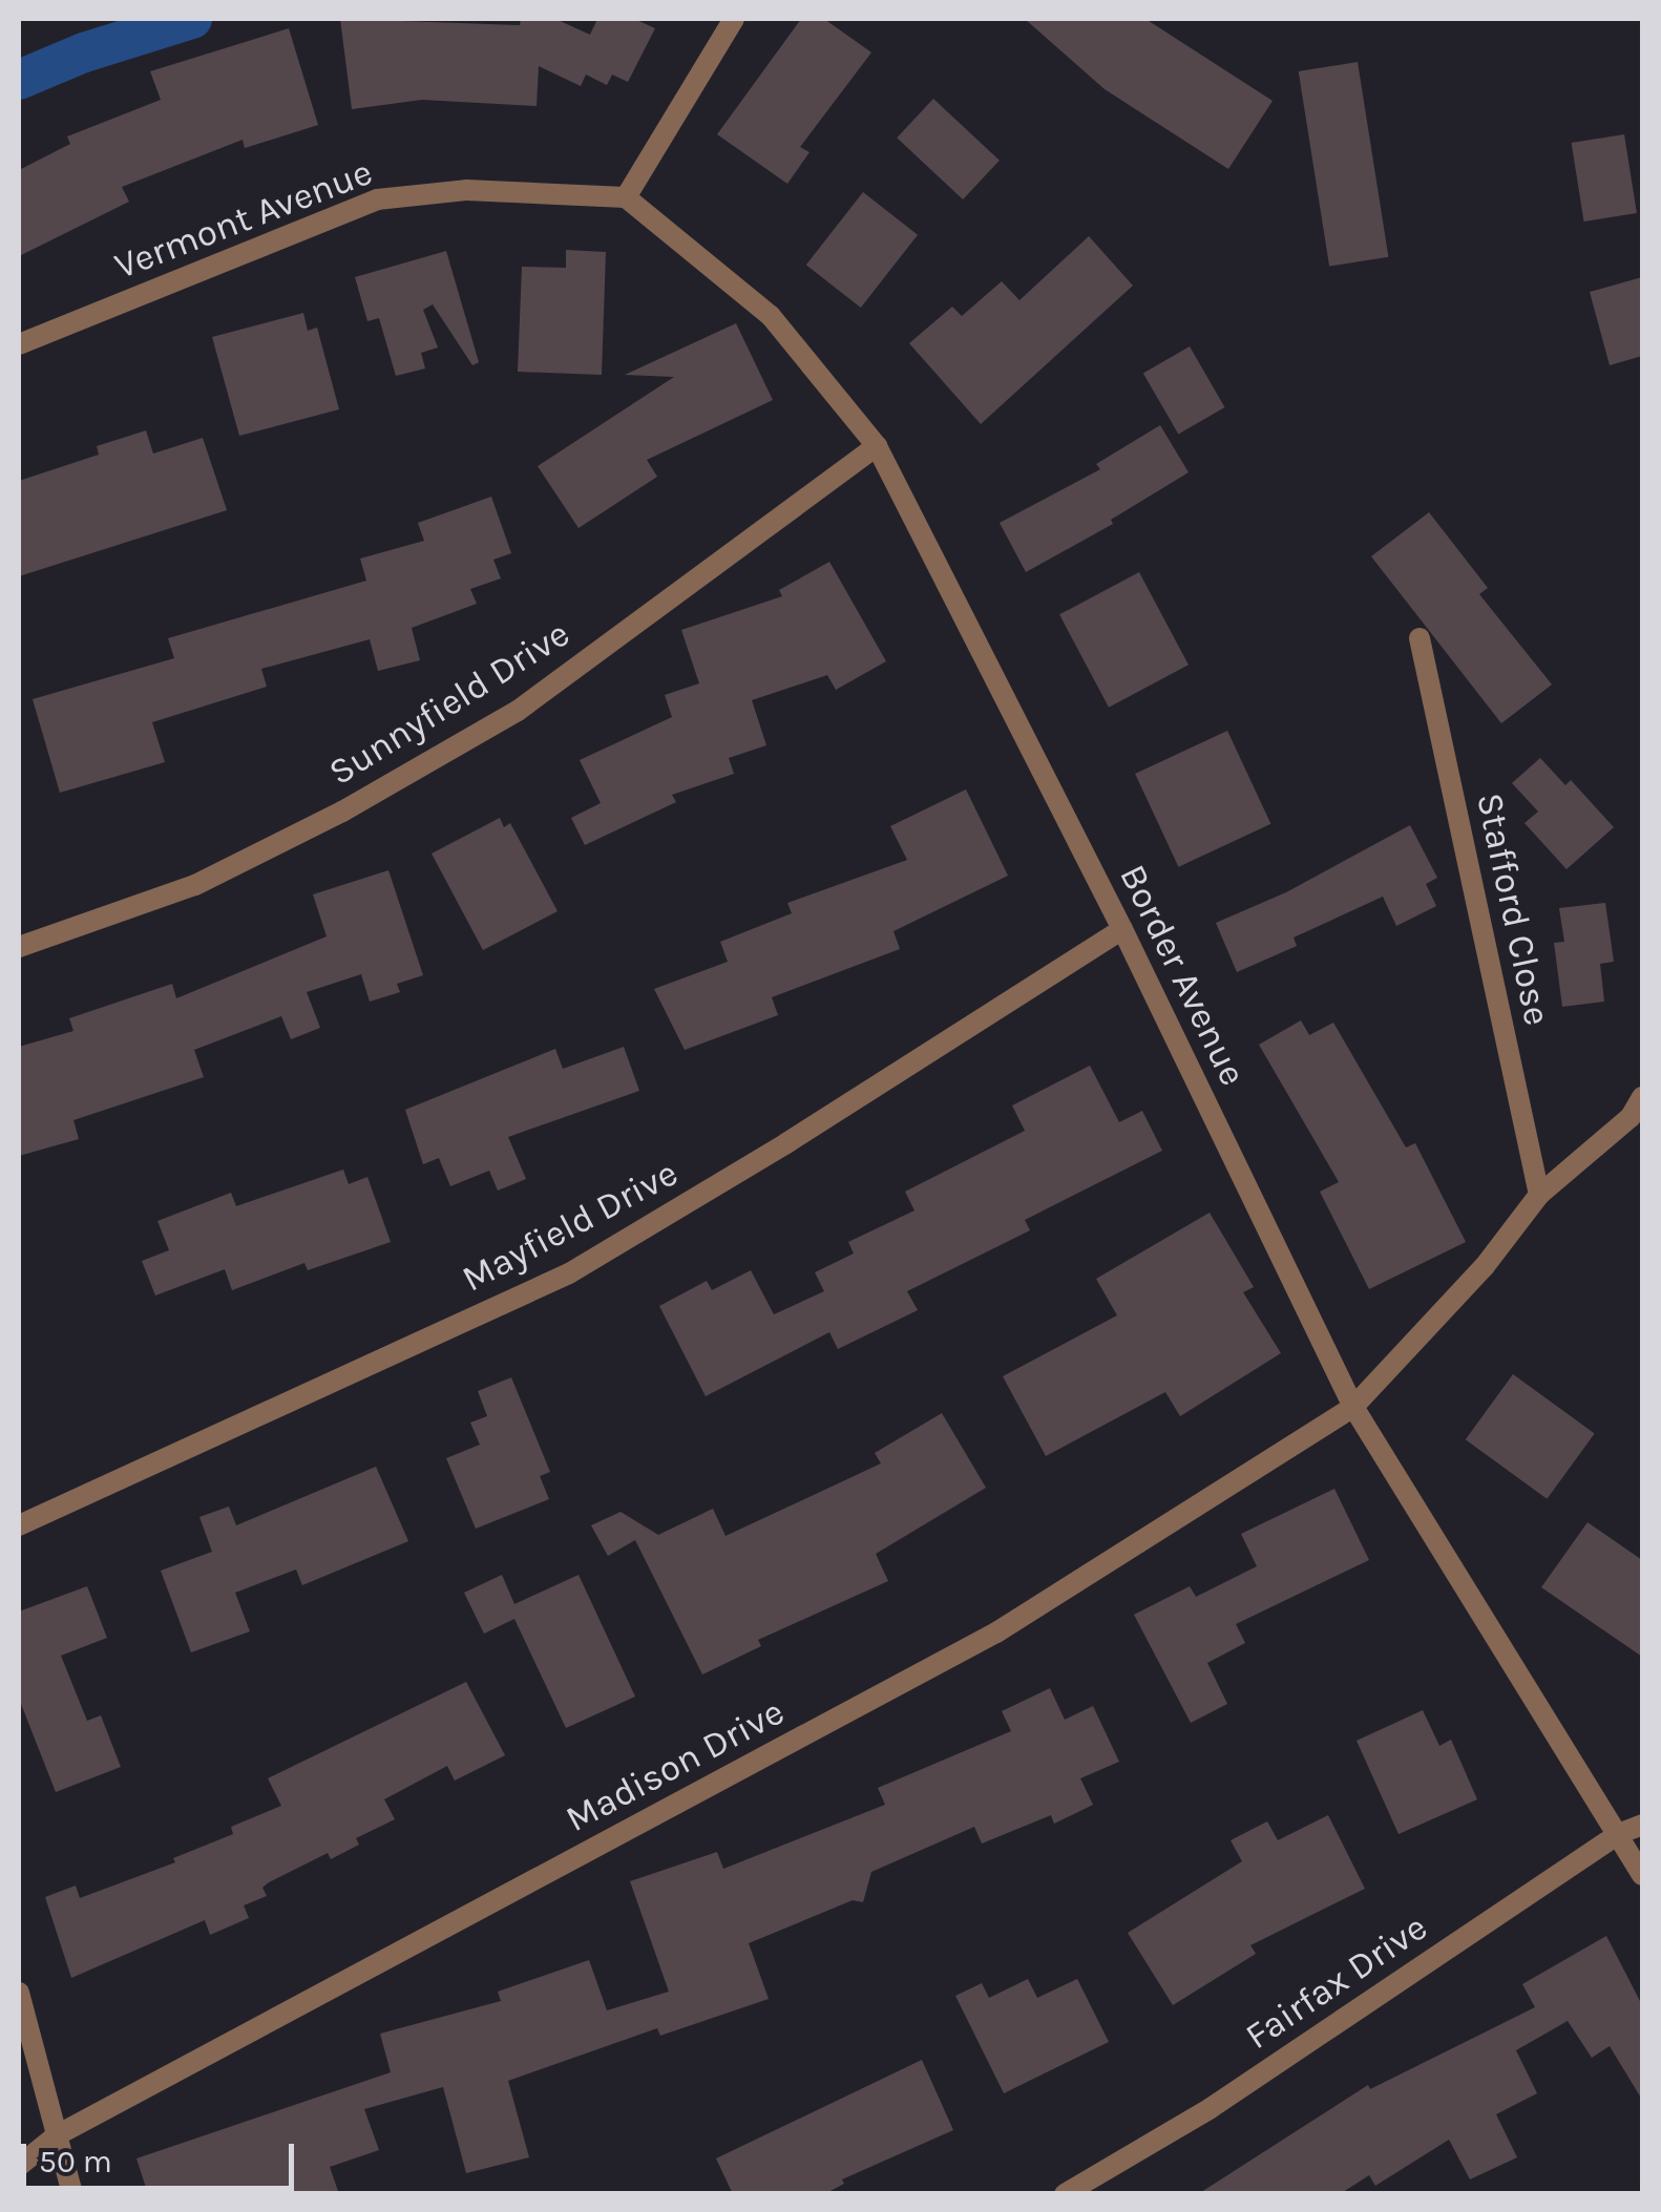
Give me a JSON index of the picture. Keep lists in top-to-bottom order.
{
  "streets": {
    "street": [
      "Vermont Avenue",
      "Sunnyfield Drive",
      "Stafford Close",
      "Border Avenue",
      "Mayfield Drive",
      "Madison Drive",
      "Fairfax Drive"
    ]
  },
  "crossings": [
    ["Vermont Avenue", "Border Avenue"],
    ["Sunnyfield Drive", "Border Avenue"],
    ["Stafford Close", "Madison Drive"],
    ["Border Avenue", "Mayfield Drive"],
    ["Border Avenue", "Madison Drive"],
    ["Border Avenue", "Fairfax Drive"]
  ],
  "scale_bar": "50 m"
}
